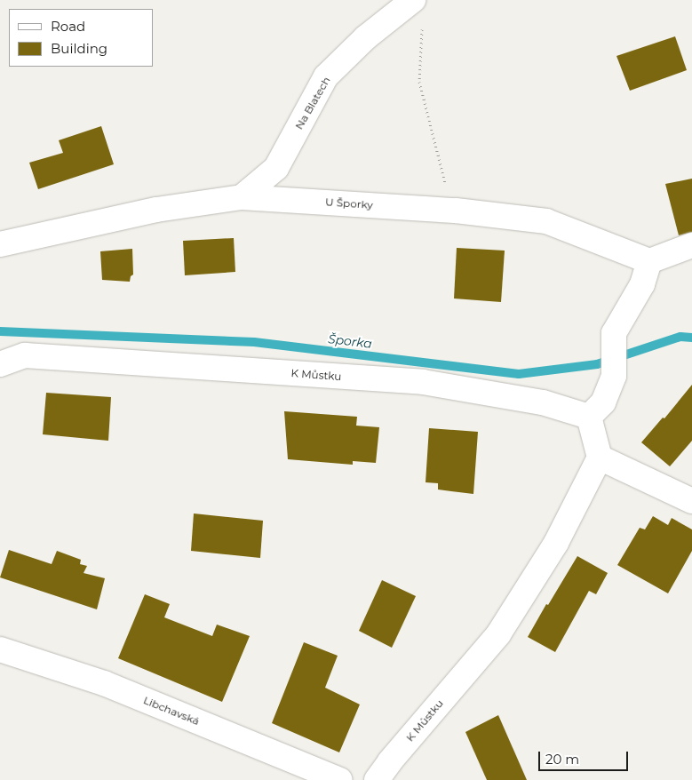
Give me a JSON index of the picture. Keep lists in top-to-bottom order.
{
  "streets": {
    "street": [
      "Na Blatech",
      "U Šporky",
      "K Můstku",
      "Libchavská"
    ]
  },
  "crossings": [
    ["Na Blatech", "U Šporky"]
  ],
  "water": ["Šporka"],
  "legend": ["Road", "Building"],
  "scale_bar": "20 m"
}
